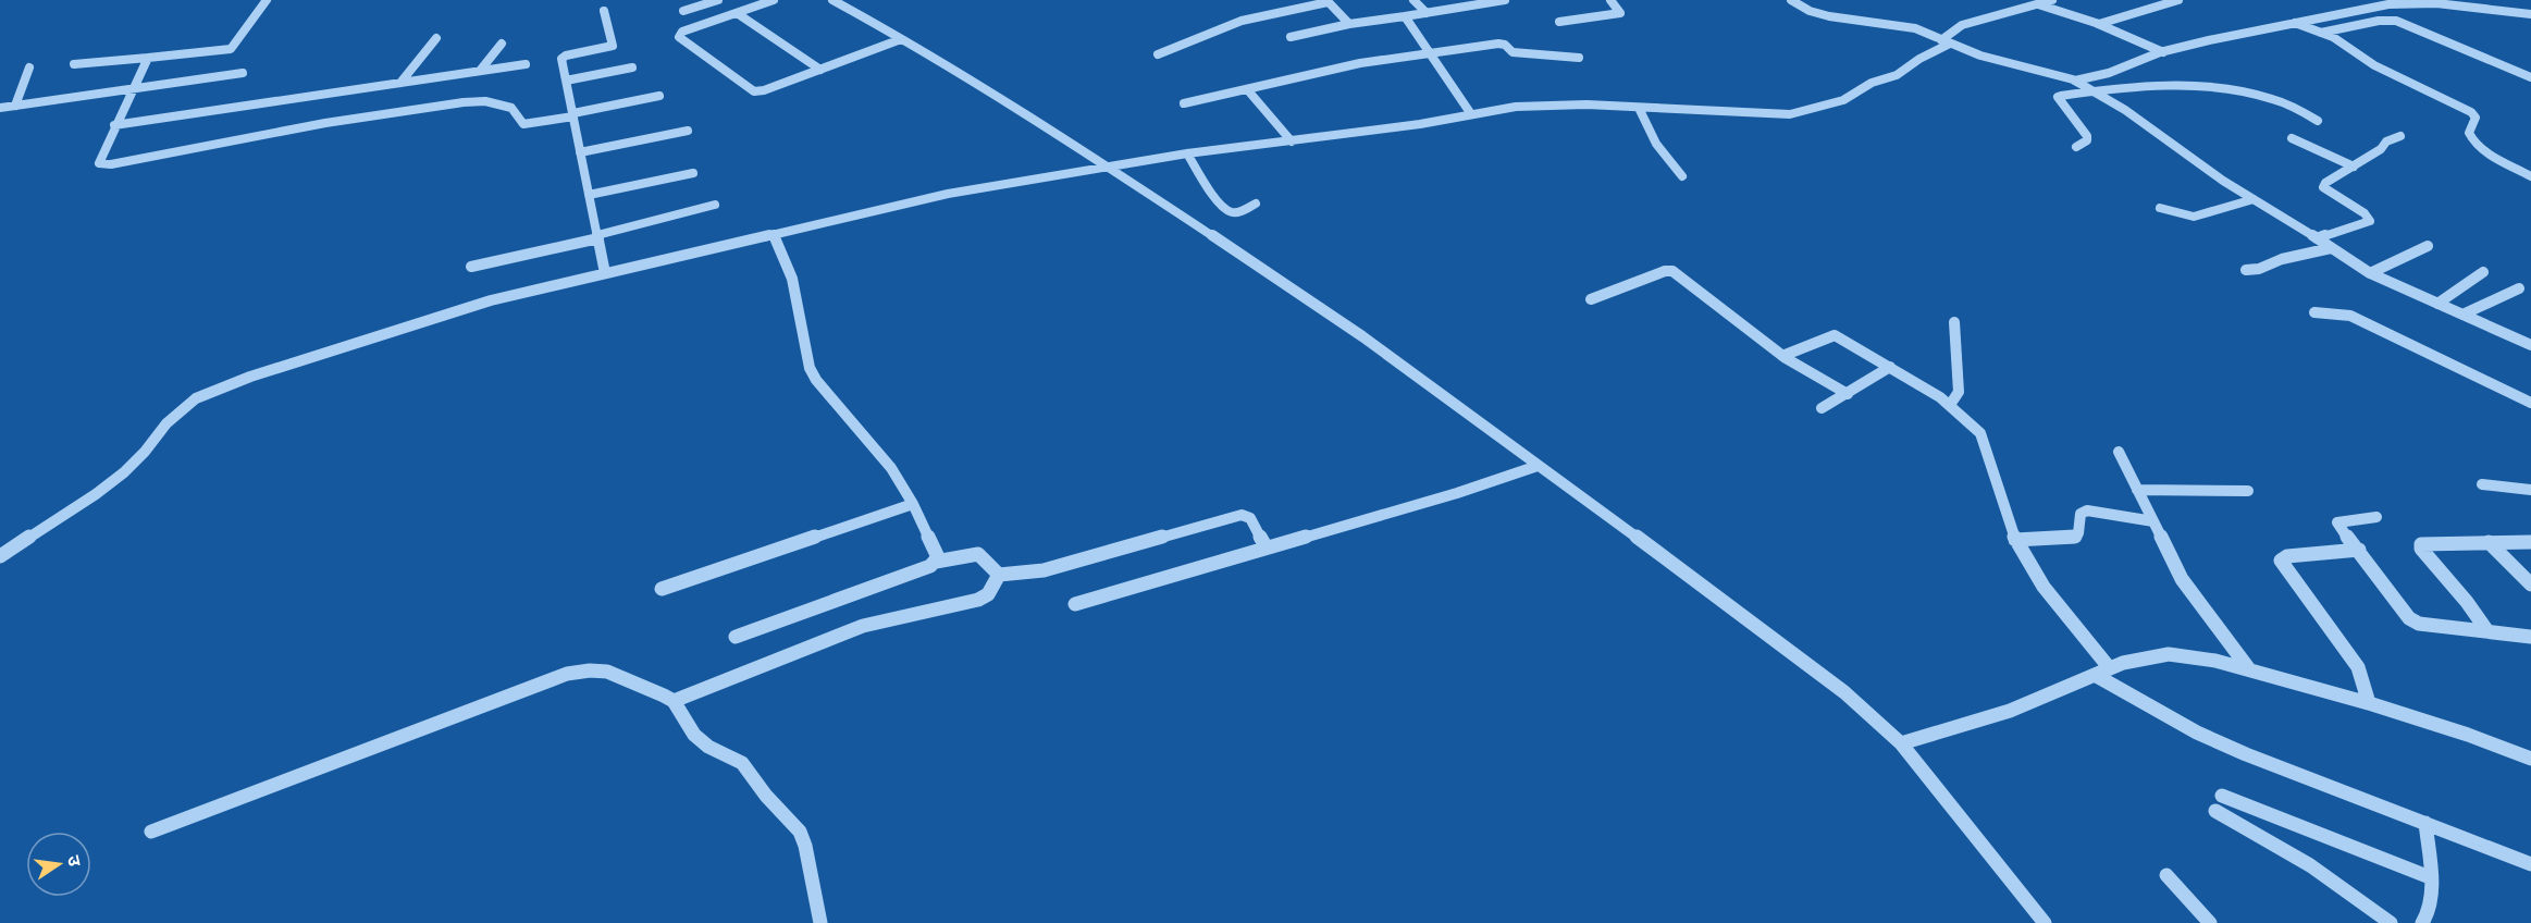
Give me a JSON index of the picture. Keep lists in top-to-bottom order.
{
  "north": "right"
}
